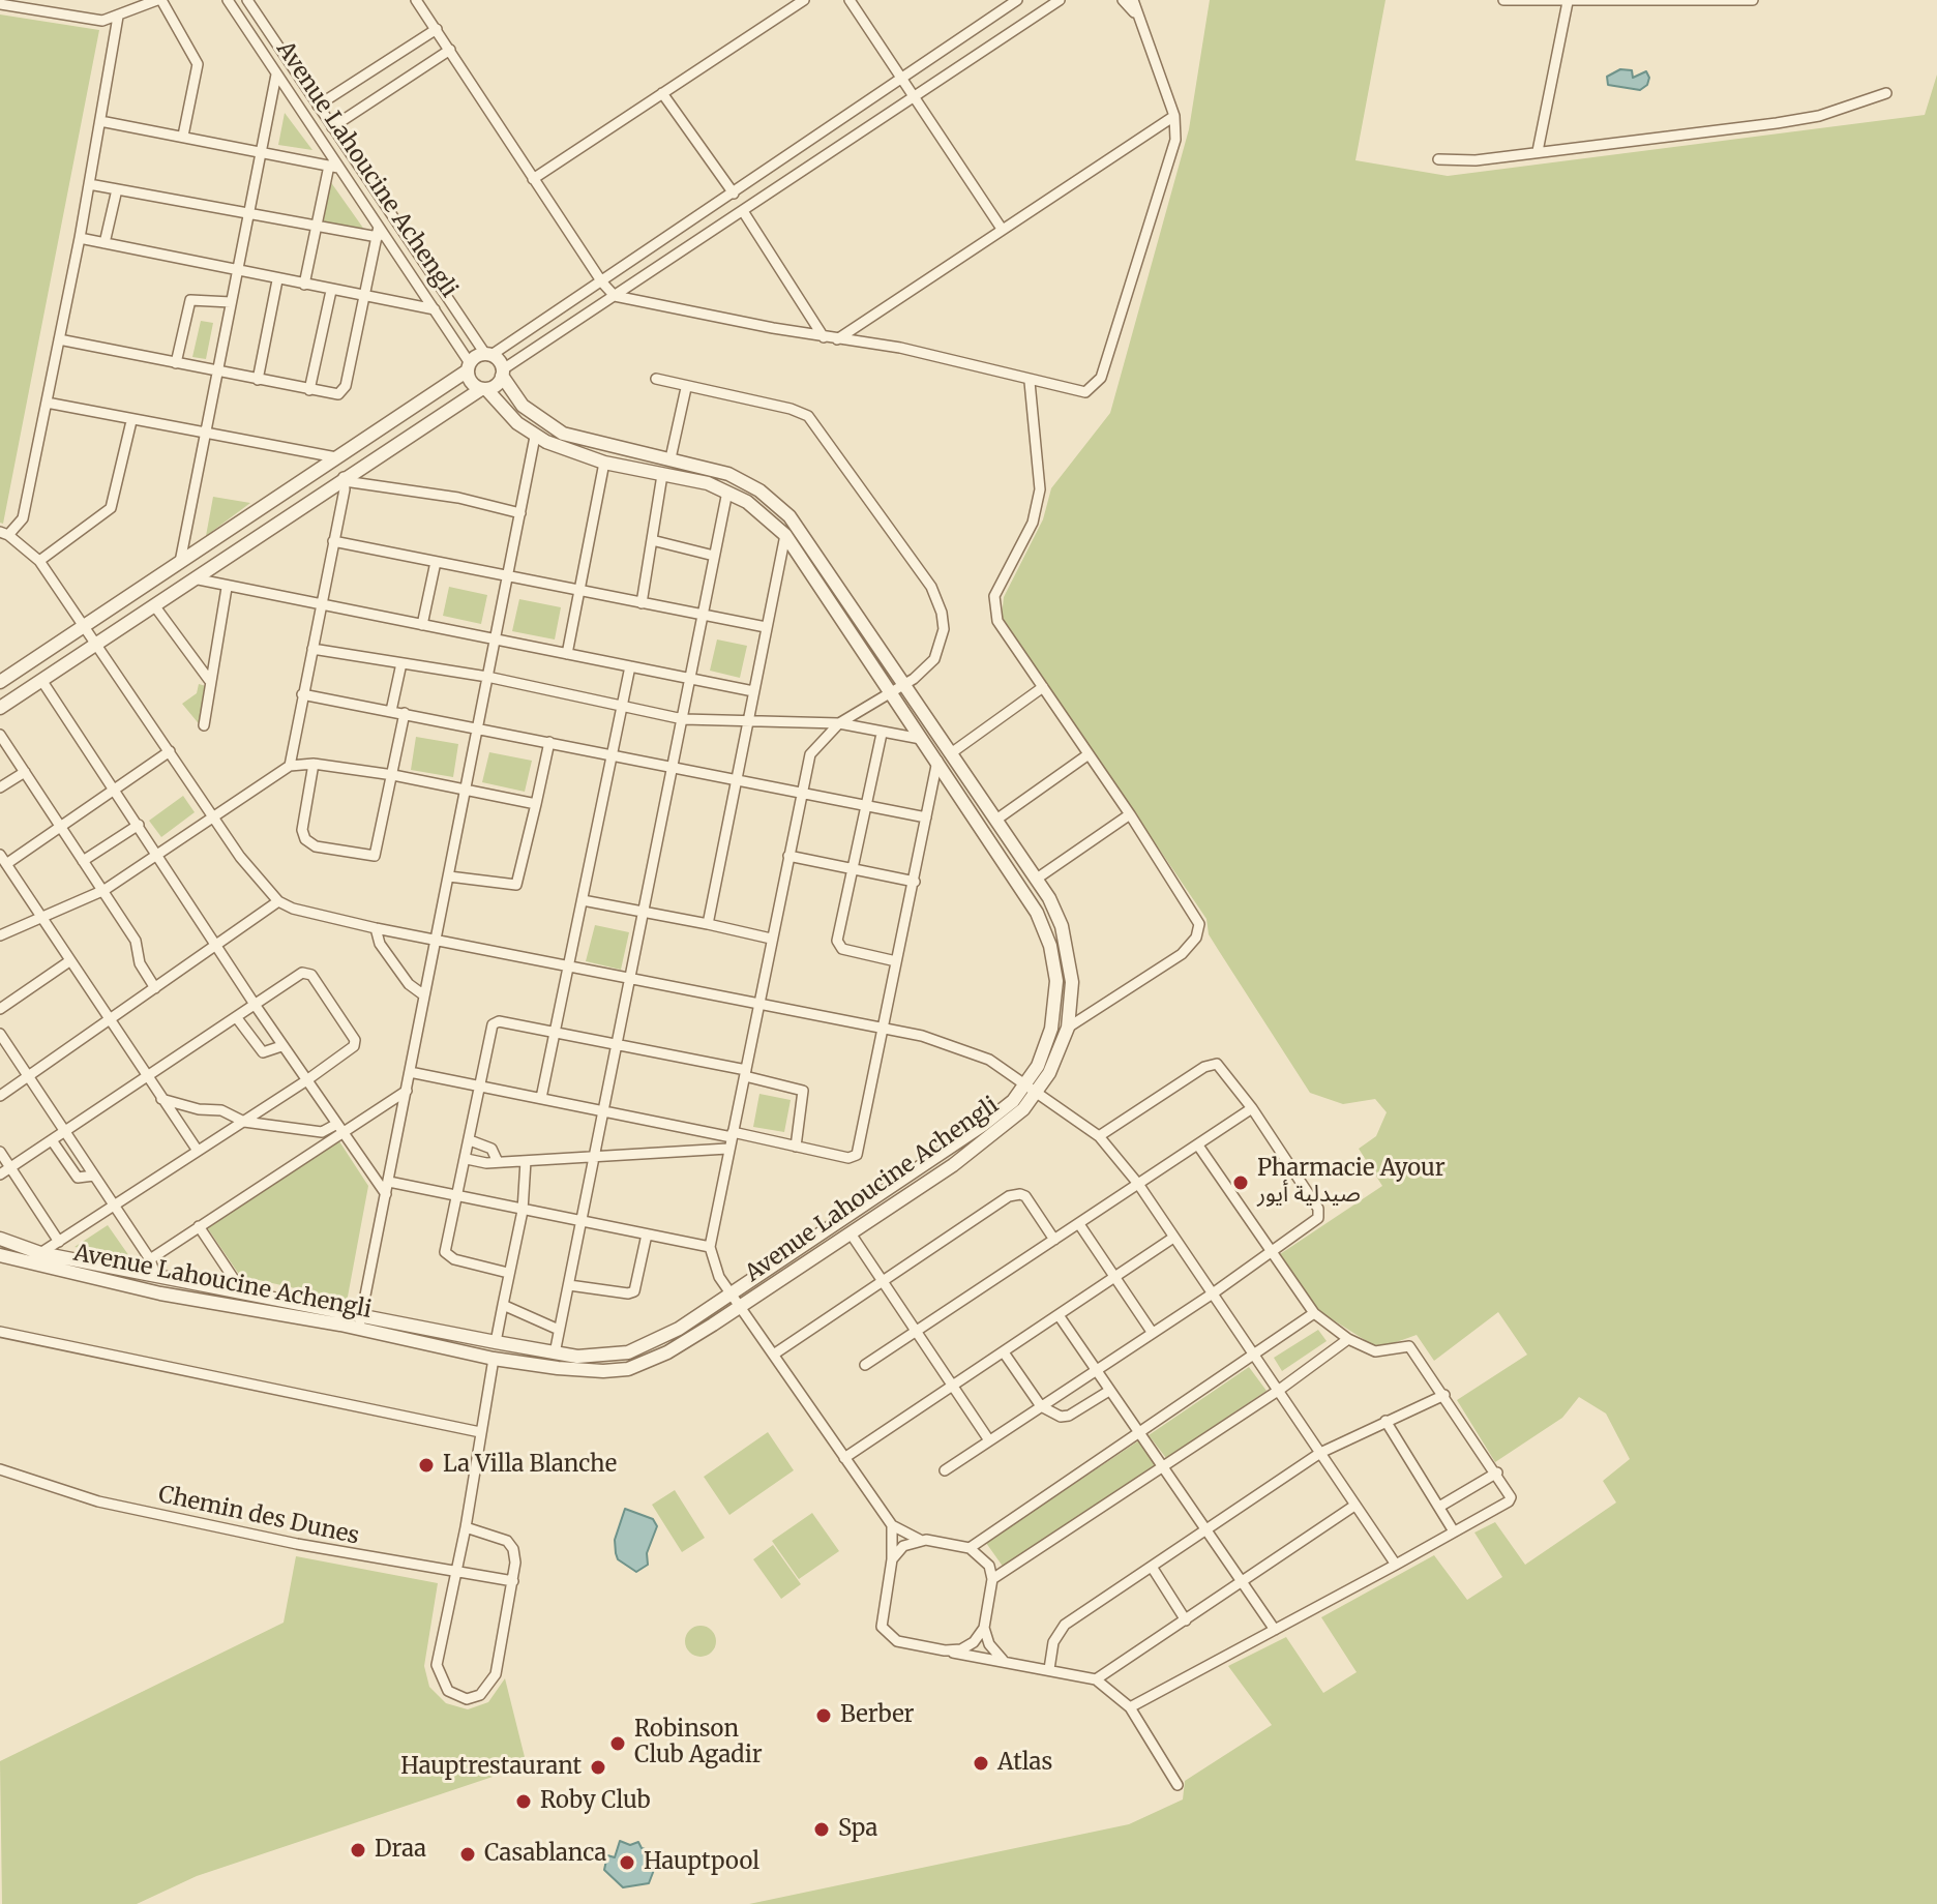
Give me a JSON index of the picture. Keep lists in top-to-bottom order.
{
  "streets": {
    "street": ["Avenue Lahoucine Achengli", "Chemin des Dunes"]
  },
  "places": [
    "Pharmacie Ayour صيدلية أيور",
    "La Villa Blanche",
    "Berber",
    "Robinson Club Agadir",
    "Atlas",
    "Hauptrestaurant",
    "Roby Club",
    "Spa",
    "Draa",
    "Casablanca",
    "Hauptpool"
  ]
}
